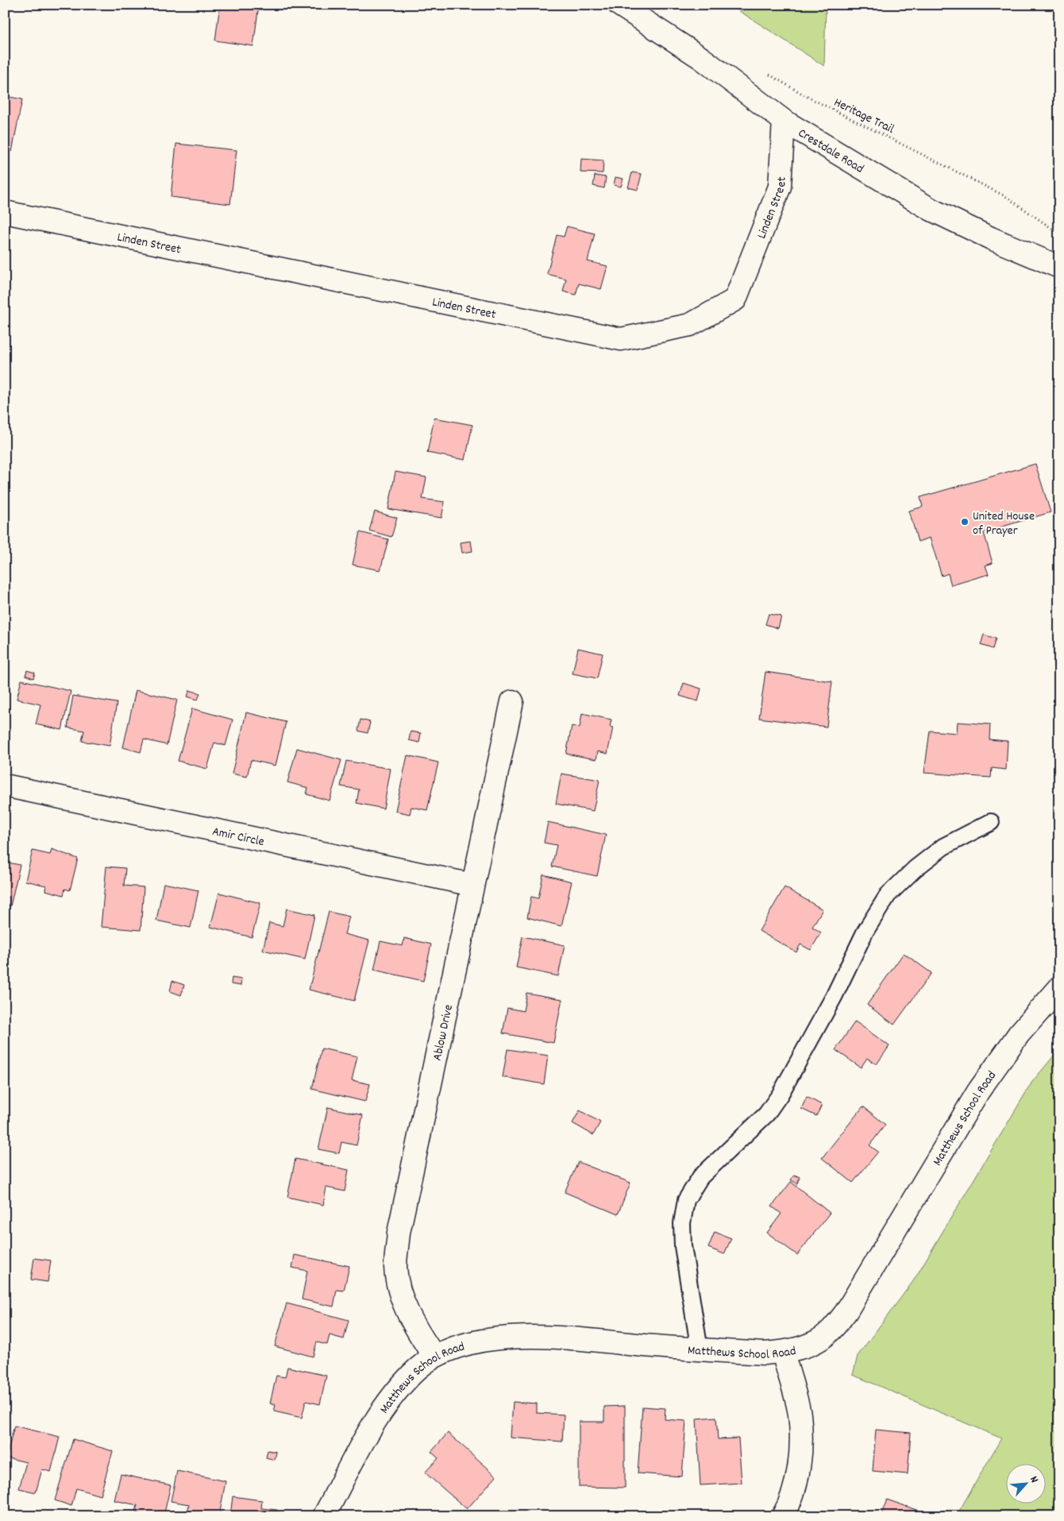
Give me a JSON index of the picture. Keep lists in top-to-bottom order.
{
  "streets": {
    "street": [
      "Crestdale Road",
      "Linden Street",
      "Amir Circle",
      "Ablow Drive",
      "Matthews School Road"
    ],
    "path": ["Heritage Trail"]
  },
  "crossings": [
    ["Crestdale Road", "Linden Street"],
    ["Amir Circle", "Ablow Drive"],
    ["Ablow Drive", "Matthews School Road"]
  ],
  "places": ["United House of Prayer"],
  "north": "top right"
}
